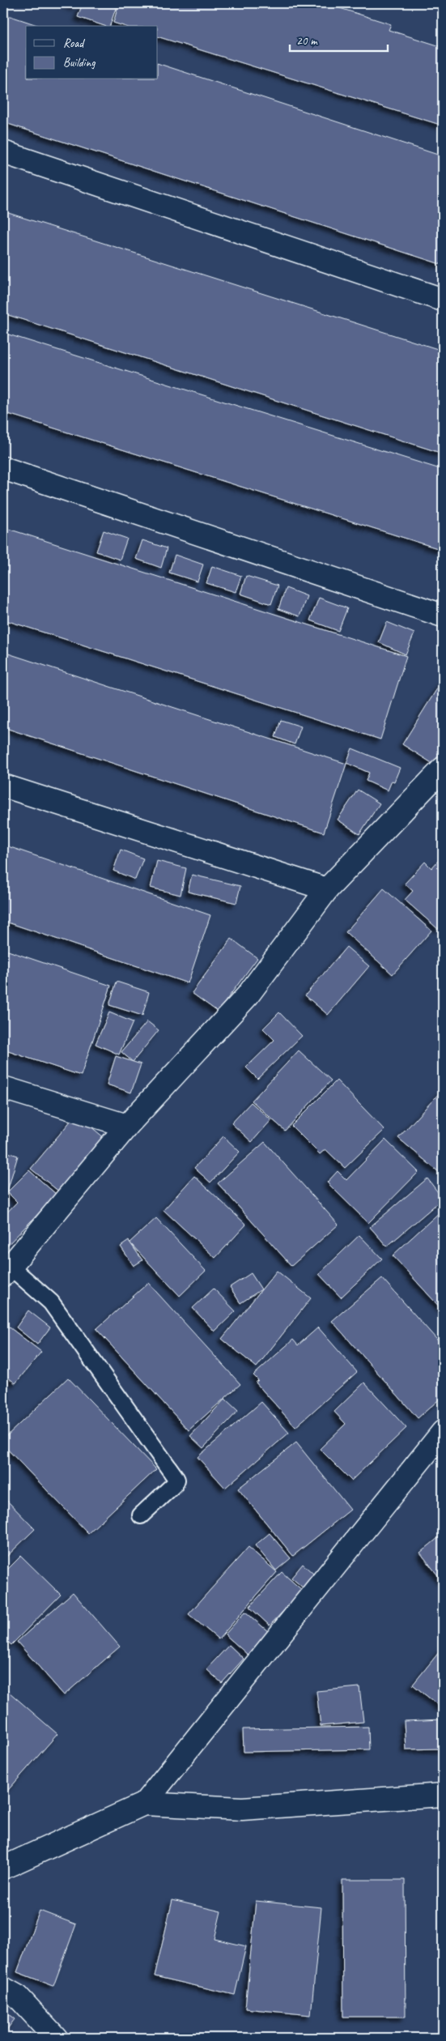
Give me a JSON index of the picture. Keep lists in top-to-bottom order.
{
  "legend": ["Road", "Building"],
  "scale_bar": "20 m"
}
